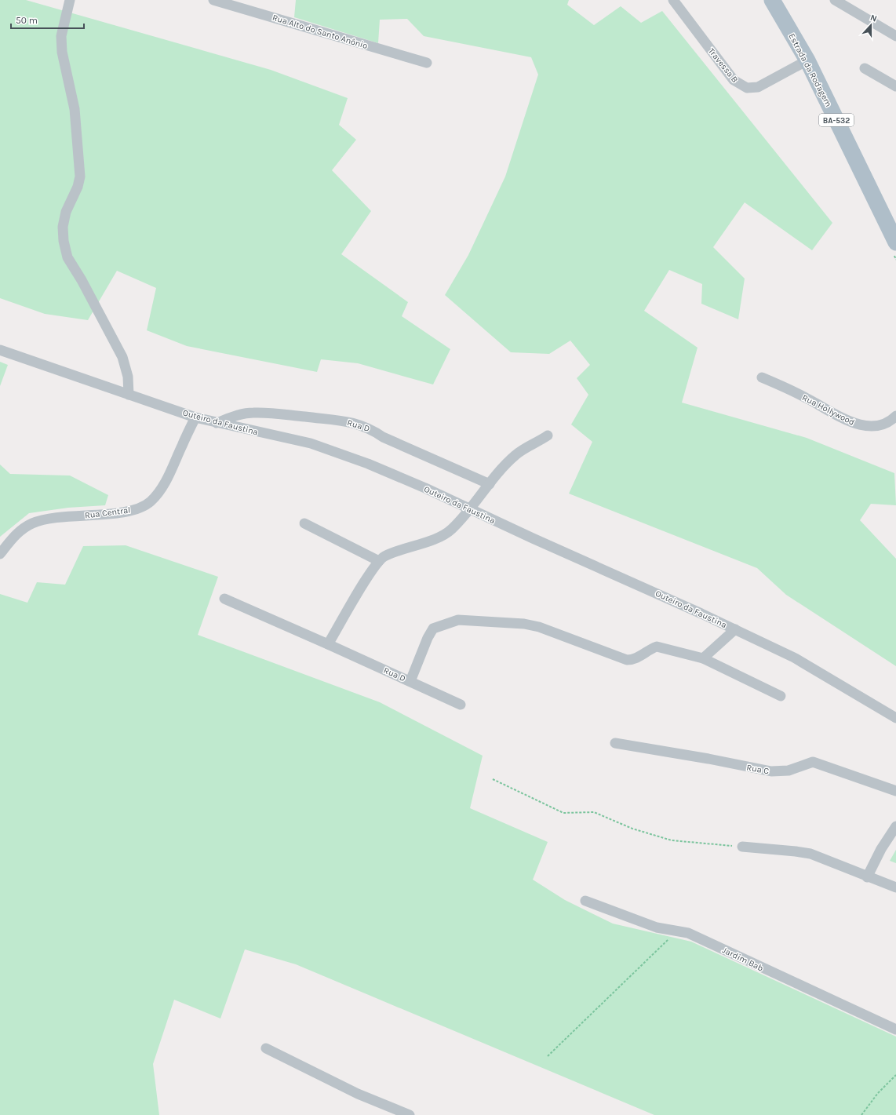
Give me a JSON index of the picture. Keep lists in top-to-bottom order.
{
  "streets": {
    "main road": ["Estrada da Rodagem", "BA-532"],
    "street": [
      "Rua Alto do Santo Anônio",
      "Travessa B",
      "Rua Hollywood",
      "Outeiro da Faustina",
      "Rua D",
      "Rua Central",
      "Rua C",
      "Jardim Bab"
    ]
  },
  "crossings": [
    ["Travessa B", "Estrada da Rodagem"],
    ["Outeiro da Faustina", "Rua D"],
    ["Outeiro da Faustina", "Rua Central"]
  ],
  "scale_bar": "50 m",
  "north": "top"
}
